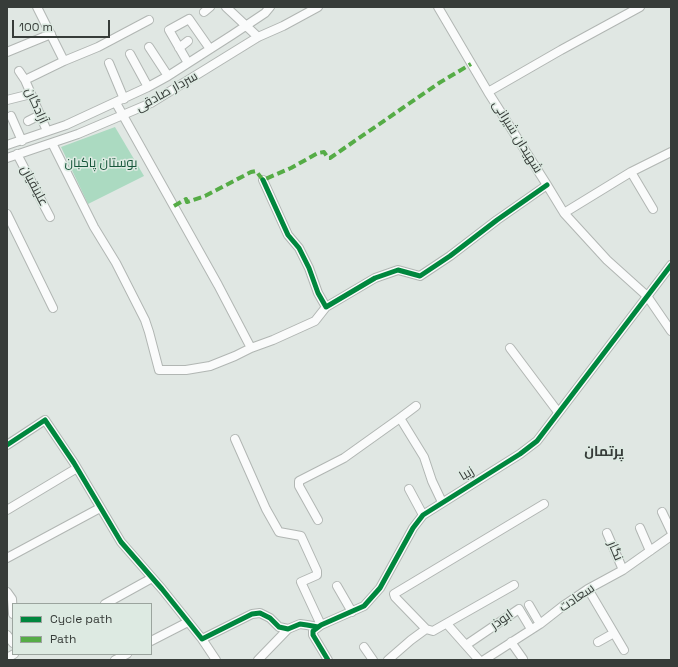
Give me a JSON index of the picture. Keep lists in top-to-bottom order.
{
  "streets": {
    "street": [
      "سردار صادقی",
      "آزادگان",
      "شهیدان شیرانی",
      "علینقیان",
      "زیبا",
      "نگار",
      "سعادت",
      "ابوذر"
    ]
  },
  "crossings": [
    ["سردار صادقی", "علینقیان"],
    ["شهیدان شیرانی", "زیبا"],
    ["نگار", "سعادت"],
    ["سعادت", "ابوذر"]
  ],
  "districts": ["پرتمان"],
  "parks": ["بوستان پاکبان"],
  "legend": ["Cycle path", "Path"],
  "scale_bar": "100 m"
}
